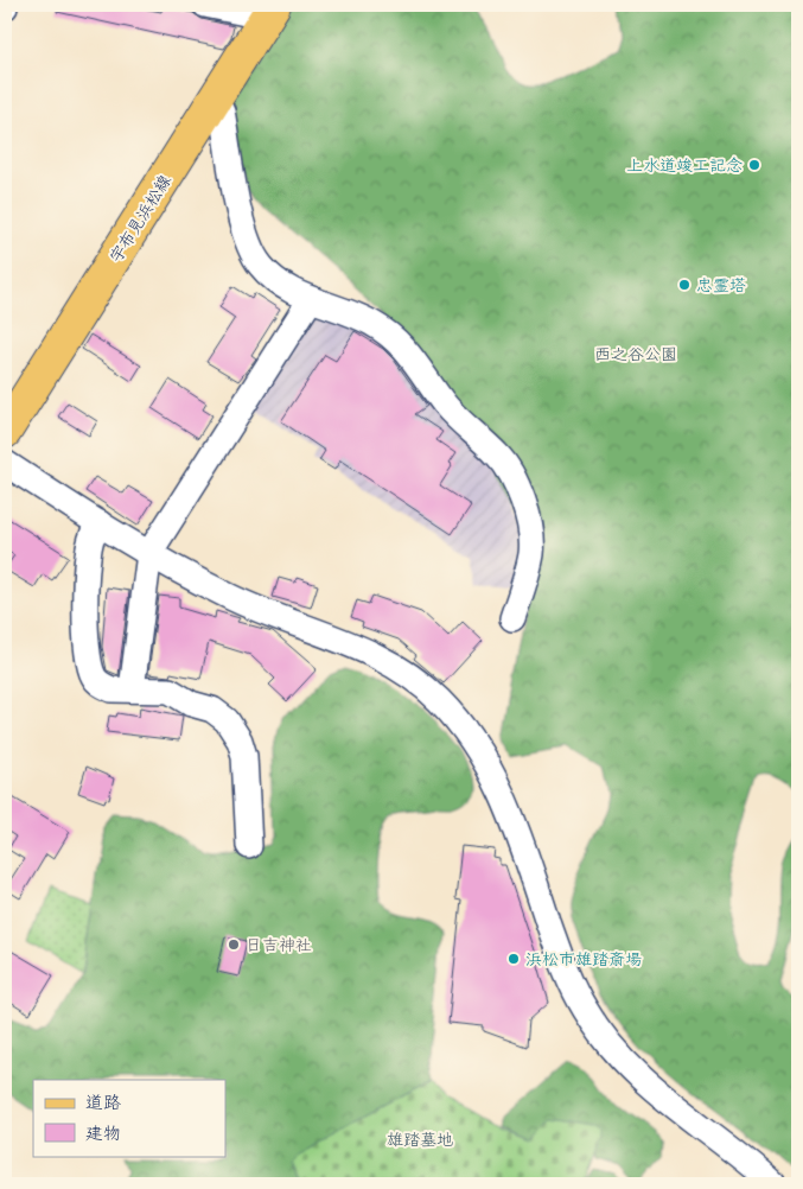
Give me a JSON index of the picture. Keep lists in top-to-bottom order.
{
  "streets": {
    "main road": ["宇布見浜松線"]
  },
  "parks": ["西之谷公園", "雄踏墓地"],
  "places": [
    "上水道竣工記念",
    "忠霊塔",
    "日吉神社",
    "浜松市雄踏斎場"
  ],
  "legend": ["道路", "建物"]
}
